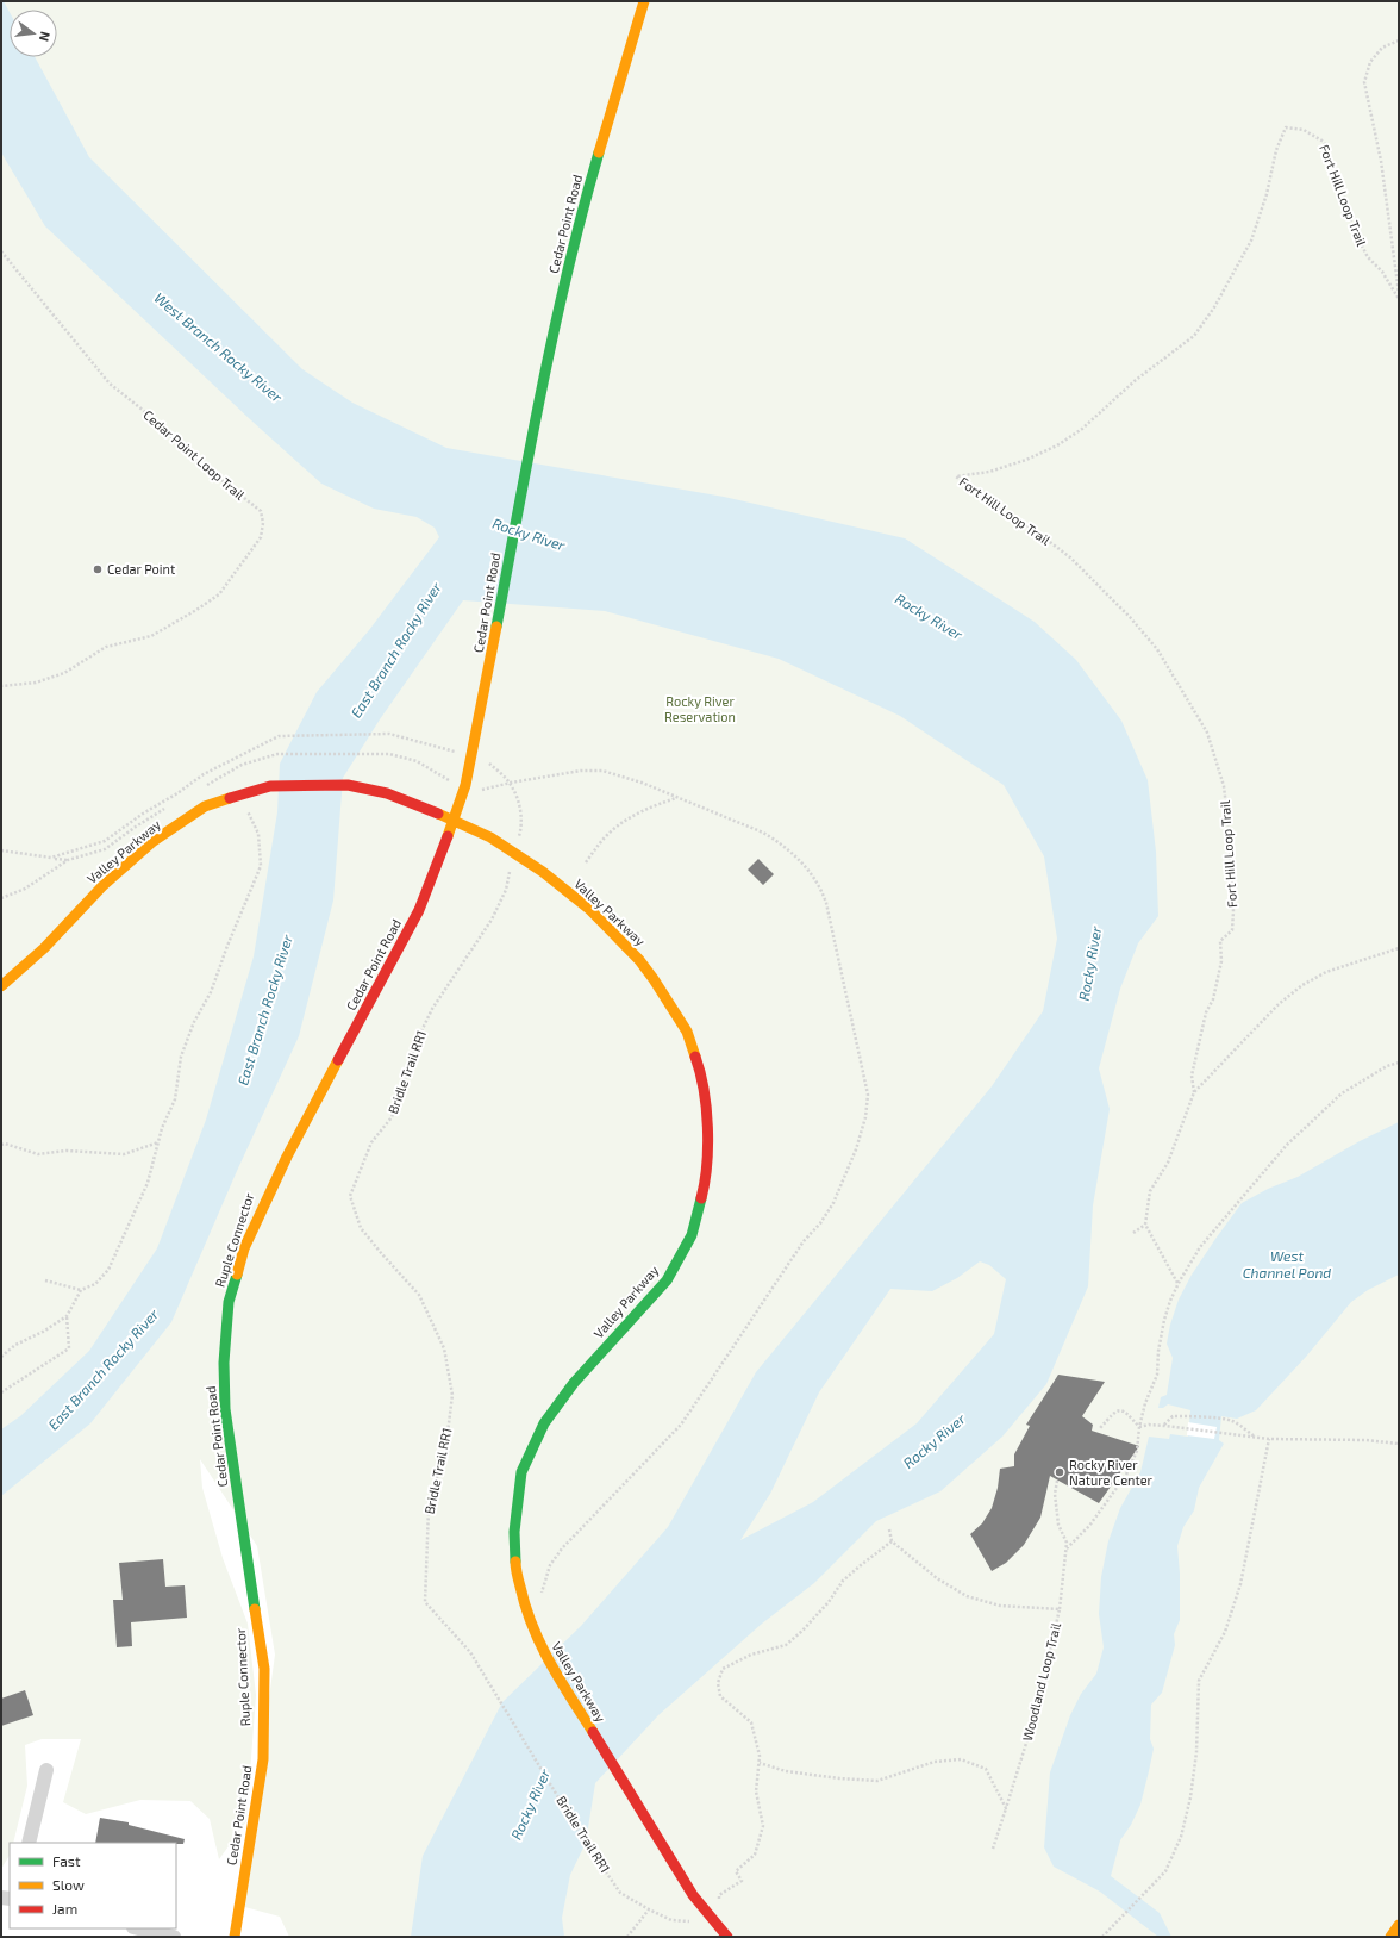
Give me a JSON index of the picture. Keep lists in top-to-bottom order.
{
  "streets": {
    "street": ["Cedar Point Road", "Valley Parkway"],
    "path": [
      "Fort Hill Loop Trail",
      "Cedar Point Loop Trail",
      "Bridle Trail RR1",
      "Woodland Loop Trail"
    ]
  },
  "crossings": [
    ["Cedar Point Road", "Valley Parkway"],
    ["Cedar Point Road", "Bridle Trail RR1"],
    ["Valley Parkway", "Bridle Trail RR1"]
  ],
  "water": [
    "West Branch Rocky River",
    "Rocky River",
    "East Branch Rocky River",
    "West Channel Pond"
  ],
  "parks": ["Rocky River Reservation"],
  "places": ["Cedar Point", "Rocky River Nature Center"],
  "legend": ["Fast", "Slow", "Jam"],
  "north": "right"
}
